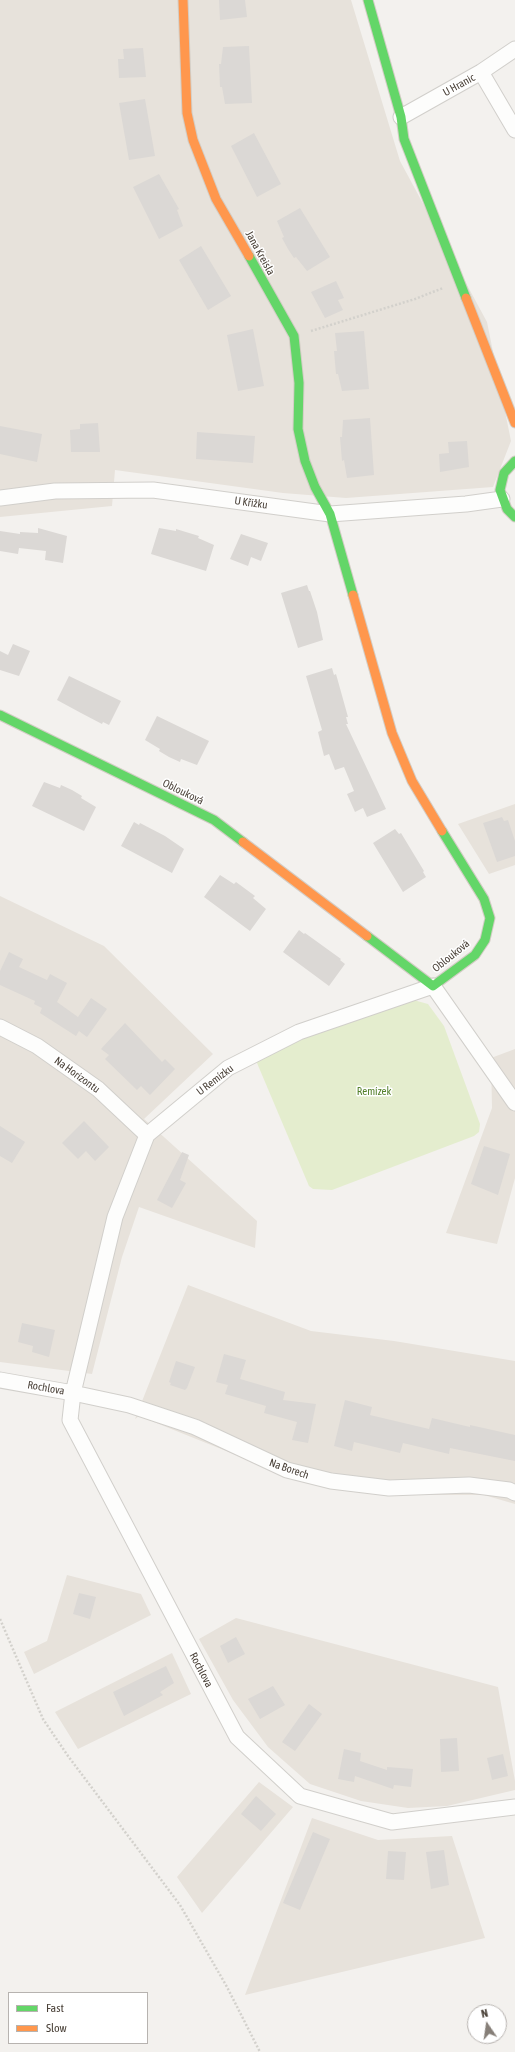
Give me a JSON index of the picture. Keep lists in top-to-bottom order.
{
  "streets": {
    "street": [
      "U Hranic",
      "Jana Kreisla",
      "U Křížku",
      "Oblouková",
      "Na Horizontu",
      "U Remízku",
      "Rochlova",
      "Na Borech"
    ]
  },
  "crossings": [
    ["Jana Kreisla", "U Křížku"],
    ["Jana Kreisla", "Oblouková"],
    ["U Křížku", "Oblouková"],
    ["Oblouková", "U Remízku"],
    ["Na Horizontu", "U Remízku"],
    ["U Remízku", "Rochlova"],
    ["U Remízku", "Na Borech"],
    ["Rochlova", "Na Borech"]
  ],
  "parks": ["Remízek"],
  "legend": ["Fast", "Slow"],
  "north": "top"
}
